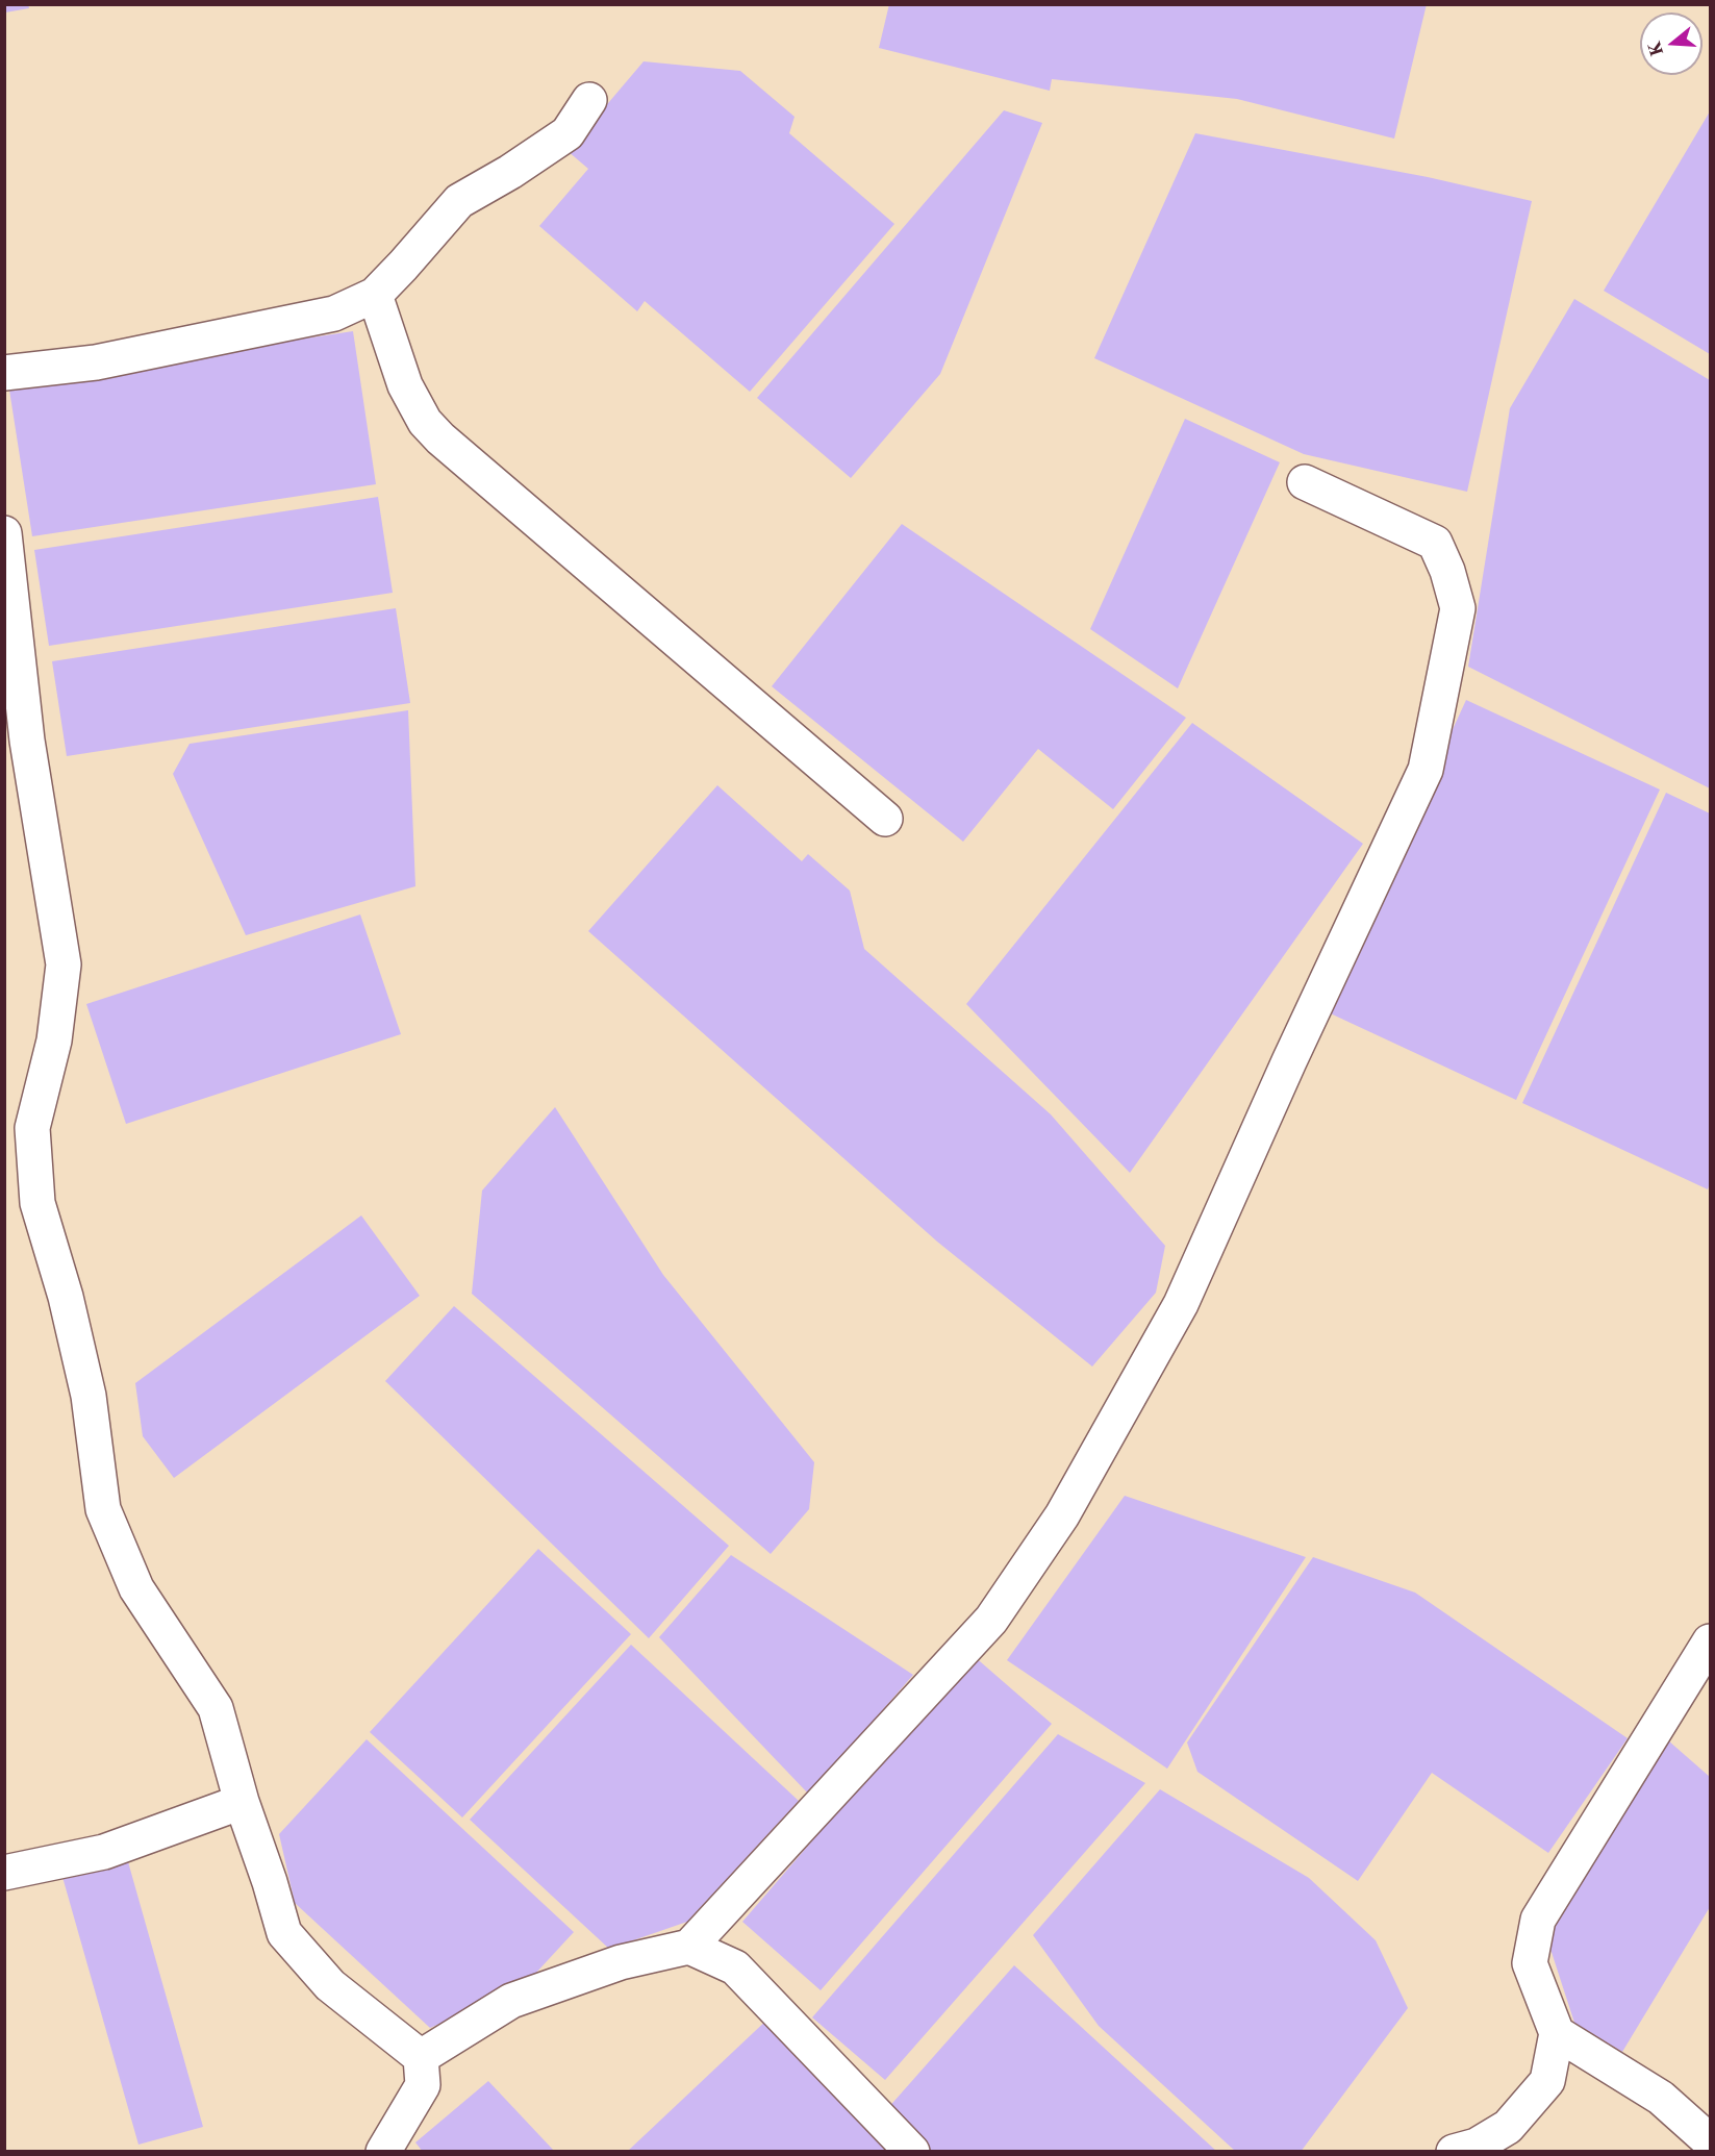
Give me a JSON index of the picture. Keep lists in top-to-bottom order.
{
  "north": "left"
}
